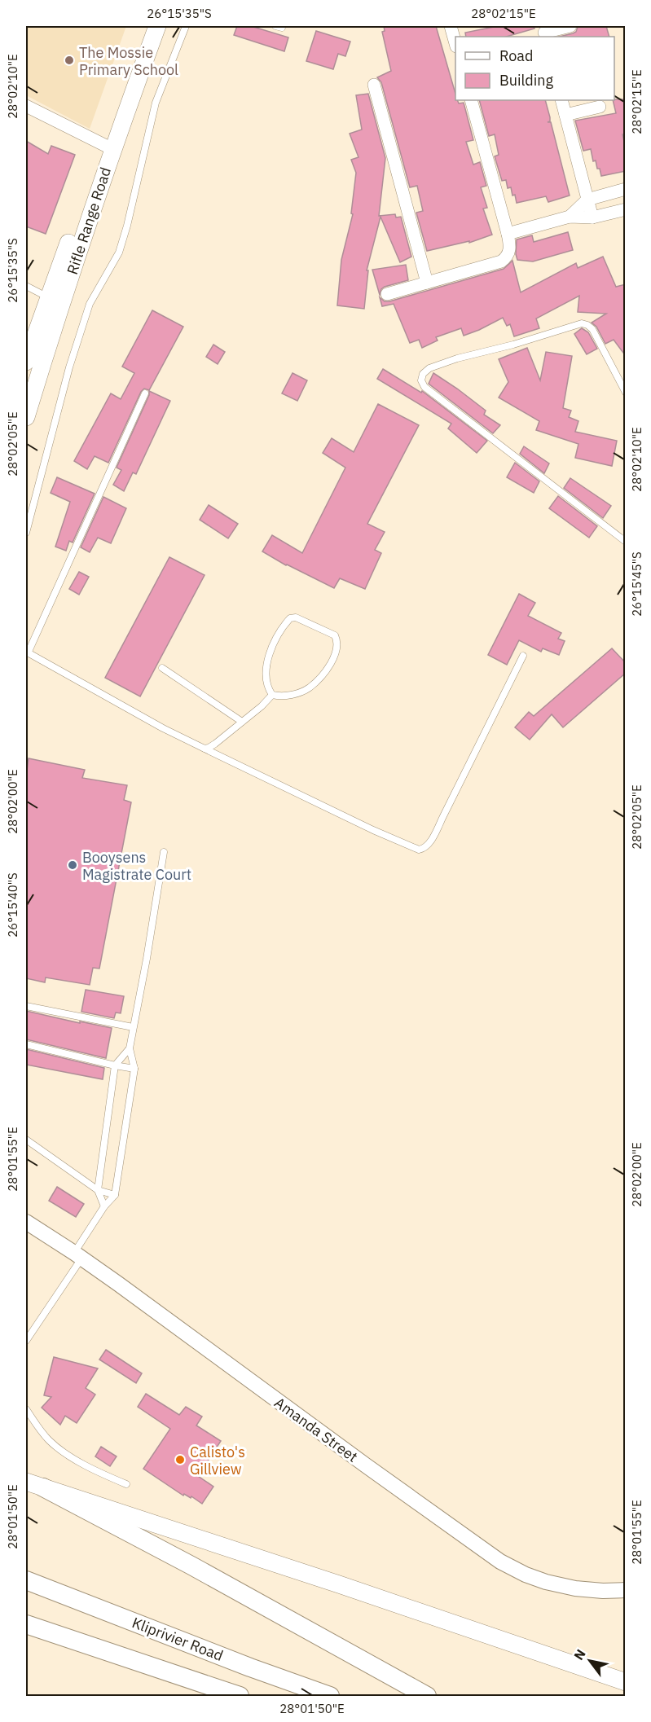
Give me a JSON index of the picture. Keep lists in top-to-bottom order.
{
  "streets": {
    "main road": ["Rifle Range Road", "Kliprivier Road"],
    "street": ["Amanda Street"]
  },
  "places": ["The Mossie Primary School", "Booysens Magistrate Court", "Calisto's Gillview"],
  "legend": ["Road", "Building"],
  "north": "top left",
  "coordinates": [
    "26°15'35\"S",
    "28°02'15\"E",
    "28°02'10\"E",
    "28°02'05\"E",
    "26°15'45\"S",
    "28°02'00\"E",
    "26°15'40\"S",
    "28°01'55\"E",
    "28°01'50\"E"
  ]
}
